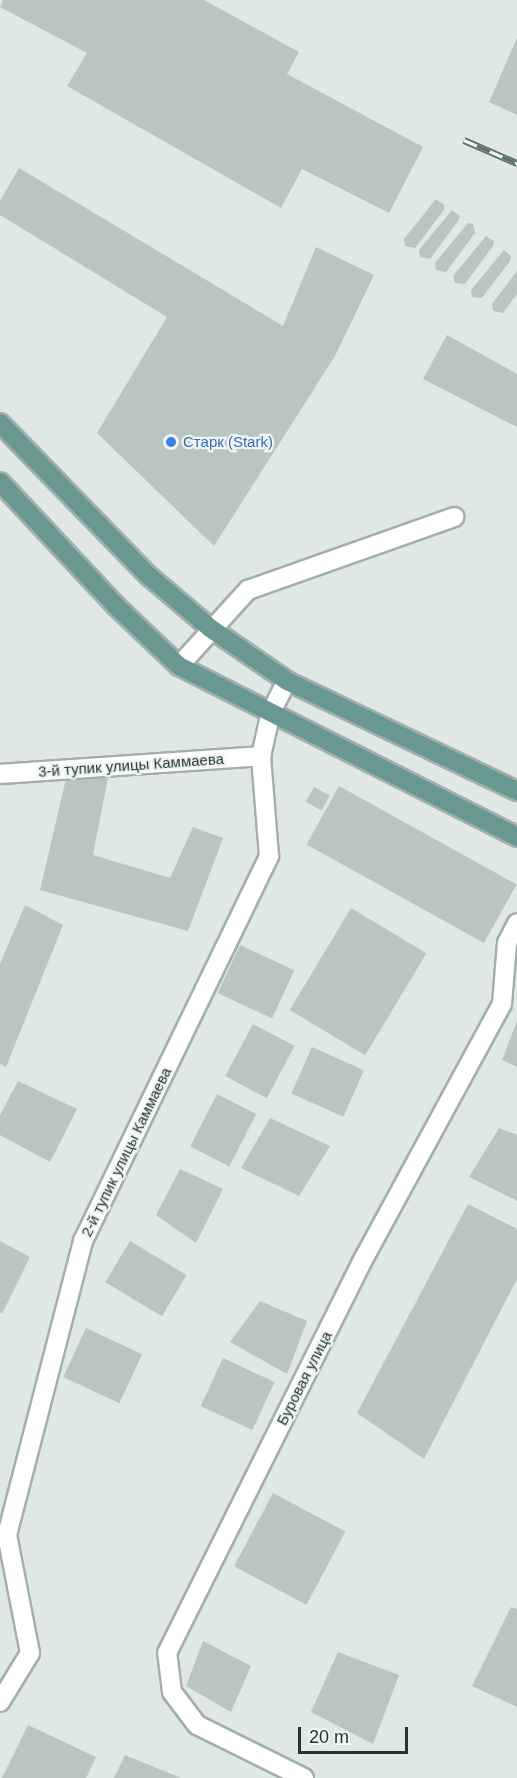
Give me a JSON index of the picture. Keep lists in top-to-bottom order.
{
  "streets": {
    "street": ["3-й тупик улицы Каммаева", "2-й тупик улицы Каммаева", "Буровая улица"]
  },
  "crossings": [
    ["3-й тупик улицы Каммаева", "2-й тупик улицы Каммаева"]
  ],
  "places": ["Старк (Stark)"],
  "scale_bar": "20 m"
}
